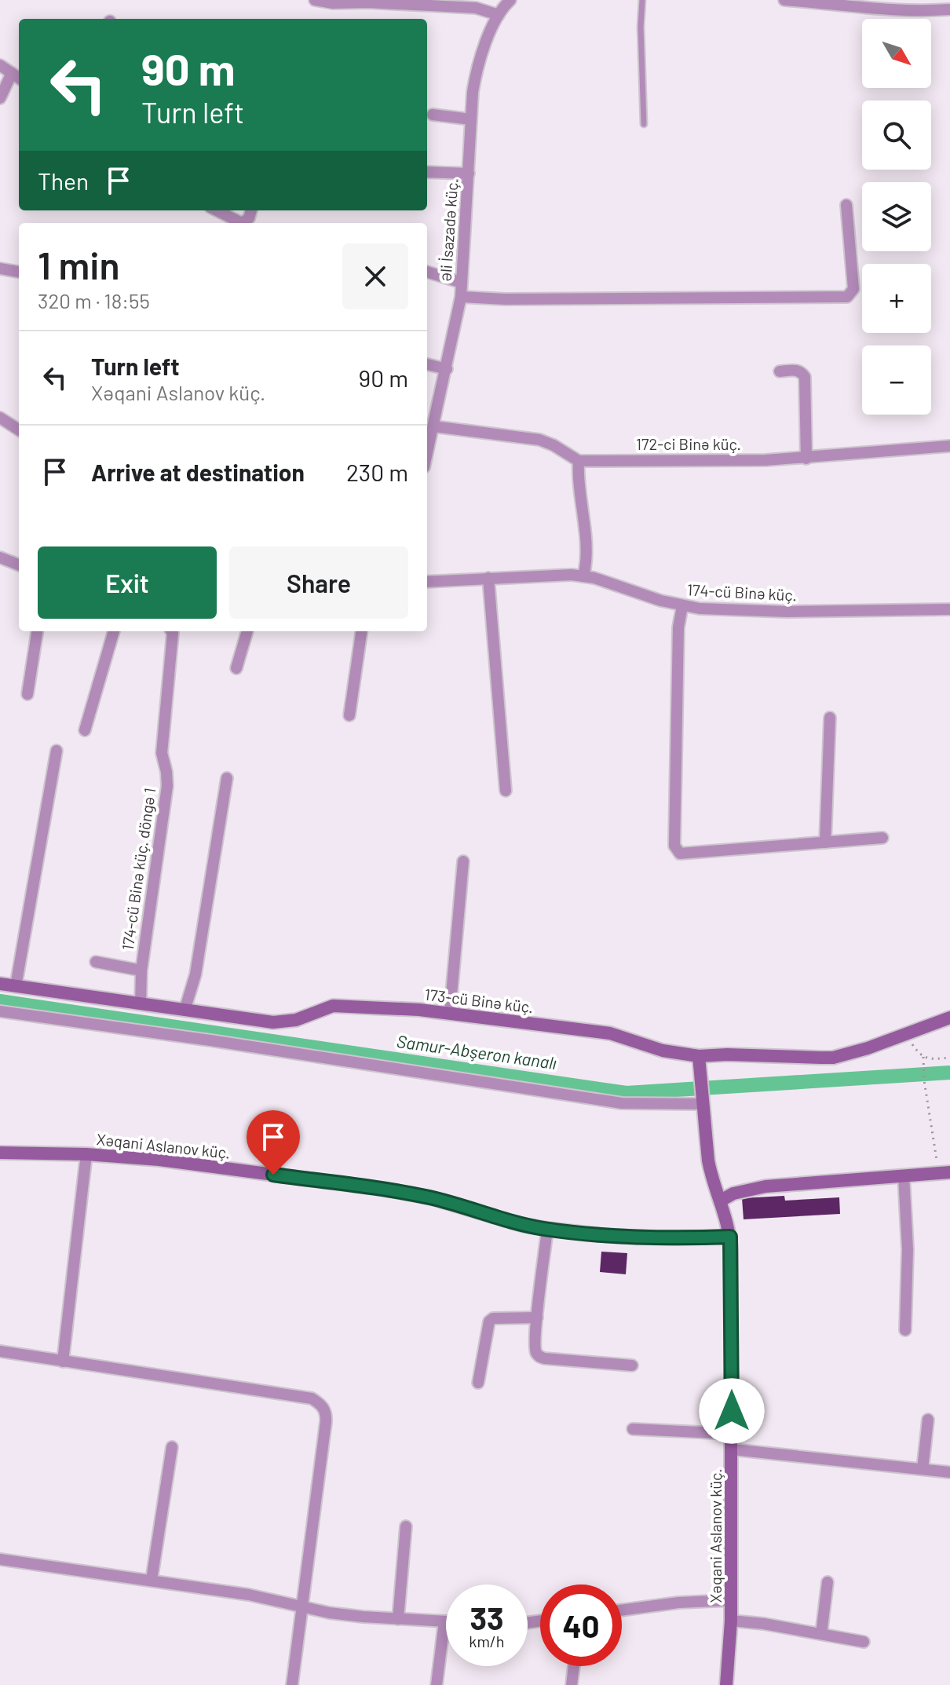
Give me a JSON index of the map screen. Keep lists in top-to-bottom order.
{
  "streets": {
    "street": [
      "Əli İsazadə küç.",
      "172-ci Binə küç.",
      "174-cü Binə küç.",
      "174-cü Binə küç. döngə 1",
      "173-cü Binə küç.",
      "Xəqani Aslanov küç."
    ]
  },
  "crossings": [
    ["174-cü Binə küç. döngə 1", "173-cü Binə küç."],
    ["173-cü Binə küç.", "Xəqani Aslanov küç."]
  ],
  "water": ["Samur-Abşeron kanalı"],
  "north": "bottom right",
  "page": {
    "map_buttons": ["+", "−"],
    "turn": ["90 m", "Turn left"],
    "then": "Then",
    "heading": ["1 min", "320 m · 18:55"],
    "list": [
      {
        "name": "Turn left",
        "note": "Xəqani Aslanov küç.",
        "value": "90 m"
      },
      {
        "name": "Arrive at destination",
        "value": "230 m"
      }
    ],
    "buttons": ["Exit", "Share"],
    "speed": "33 km/h",
    "limit": "40"
  }
}
